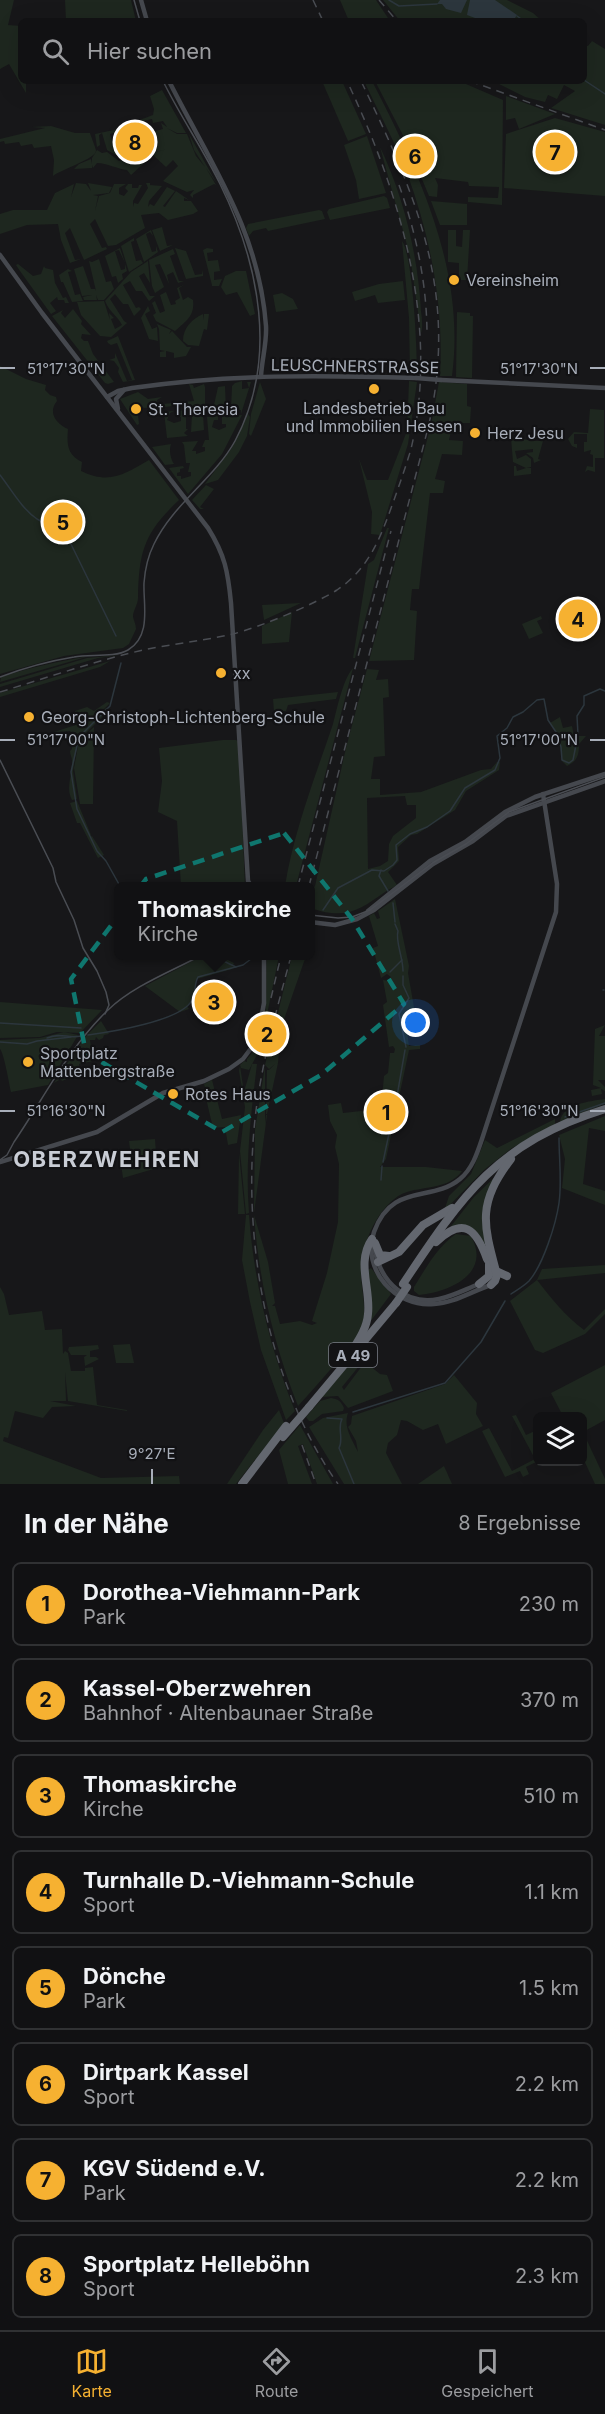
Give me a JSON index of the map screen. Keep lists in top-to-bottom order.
{
  "streets": {
    "highway": ["A 49"],
    "main road": ["LEUSCHNERSTRASSE"]
  },
  "districts": ["OBERZWEHREN"],
  "places": [
    "Vereinsheim",
    "Landesbetrieb Bau und Immobilien Hessen",
    "St. Theresia",
    "Herz Jesu",
    "xx",
    "Georg-Christoph-Lichtenberg-Schule",
    "Sportplatz Mattenbergstraße",
    "Rotes Haus"
  ],
  "page": {
    "search": "Hier suchen",
    "pins": [
      "8",
      "7",
      "6",
      "5",
      "4",
      "3",
      "2",
      "1"
    ],
    "popup": ["Thomaskirche", "Kirche"],
    "heading": ["In der Nähe", "8 Ergebnisse"],
    "list": [
      {
        "mark": "1",
        "name": "Dorothea-Viehmann-Park",
        "note": "Park",
        "value": "230 m"
      },
      {
        "mark": "2",
        "name": "Kassel-Oberzwehren",
        "note": "Bahnhof · Altenbaunaer Straße",
        "value": "370 m"
      },
      {
        "mark": "3",
        "name": "Thomaskirche",
        "note": "Kirche",
        "value": "510 m"
      },
      {
        "mark": "4",
        "name": "Turnhalle D.-Viehmann-Schule",
        "note": "Sport",
        "value": "1.1 km"
      },
      {
        "mark": "5",
        "name": "Dönche",
        "note": "Park",
        "value": "1.5 km"
      },
      {
        "mark": "6",
        "name": "Dirtpark Kassel",
        "note": "Sport",
        "value": "2.2 km"
      },
      {
        "mark": "7",
        "name": "KGV Südend e.V.",
        "note": "Park",
        "value": "2.2 km"
      },
      {
        "mark": "8",
        "name": "Sportplatz Helleböhn",
        "note": "Sport",
        "value": "2.3 km"
      }
    ],
    "nav": ["Karte", "Route", "Gespeichert"]
  },
  "coordinates": [
    "51°17'30\"N",
    "51°17'00\"N",
    "51°16'30\"N",
    "9°27'E"
  ]
}
